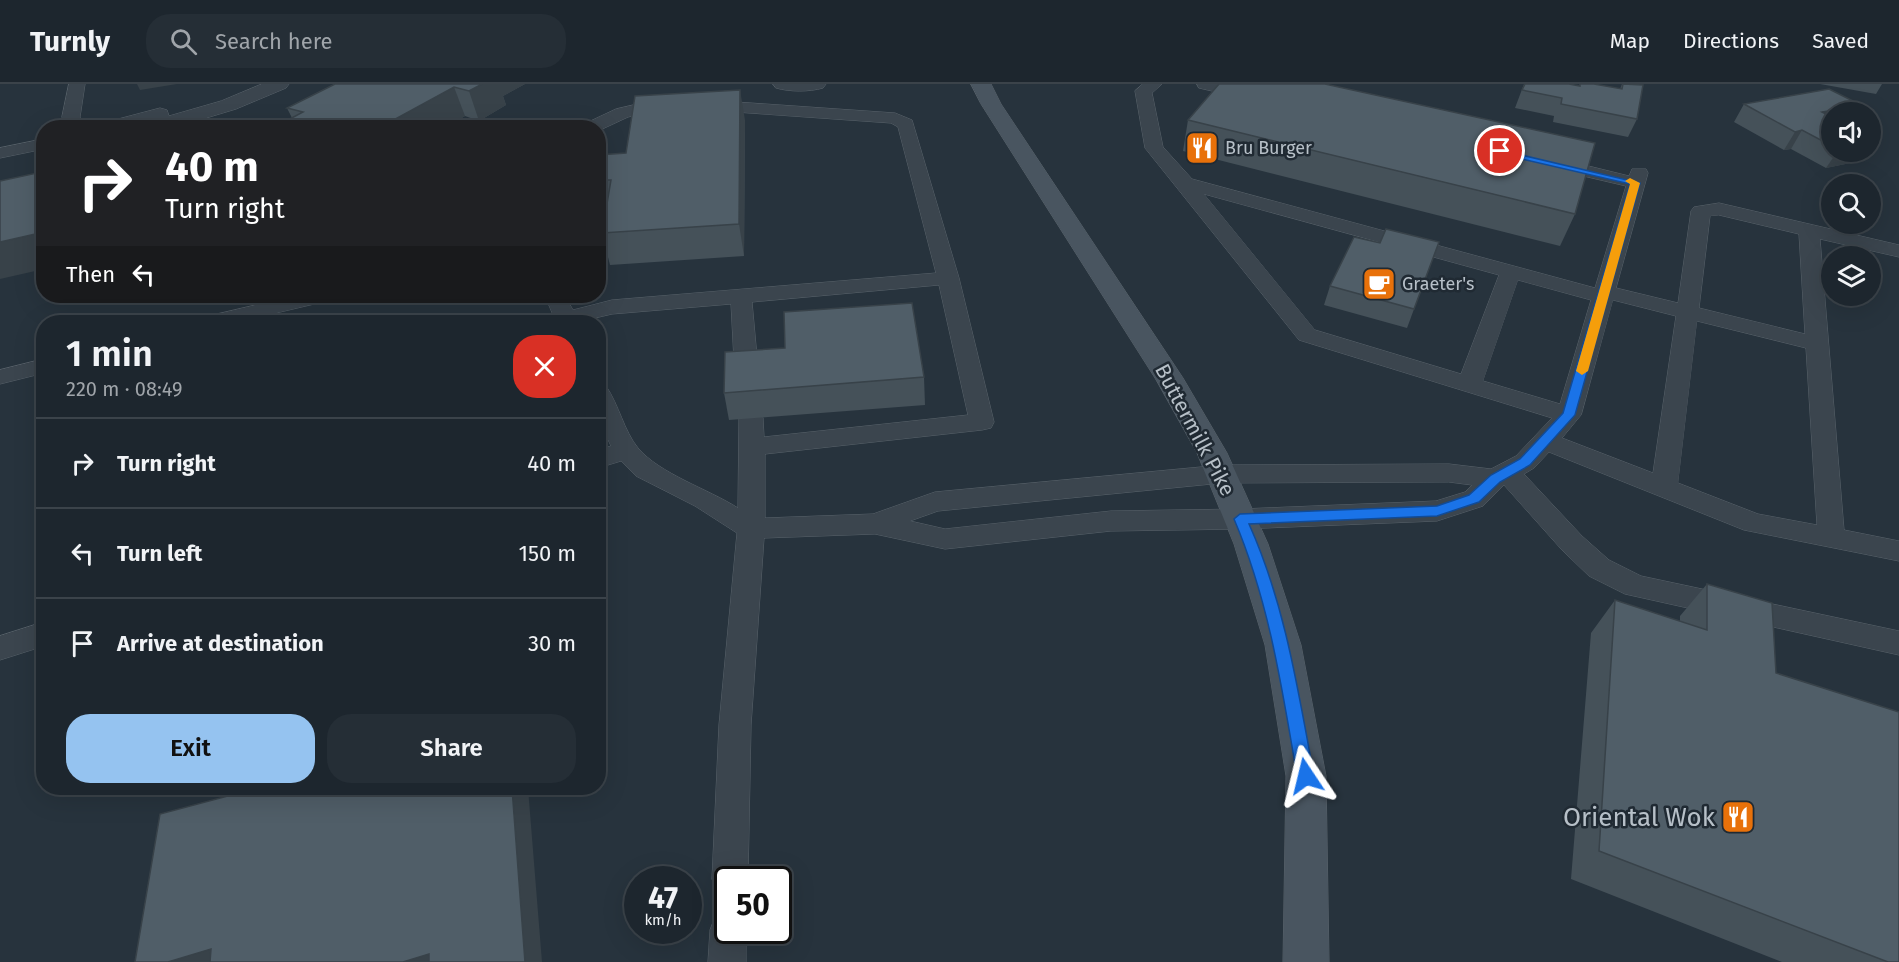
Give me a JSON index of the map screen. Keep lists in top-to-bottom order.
{
  "streets": {
    "main road": ["Buttermilk Pike"]
  },
  "places": {
    "restaurant": ["Bru Burger", "Oriental Wok"],
    "cafe": ["Graeter's"]
  },
  "page": {
    "header": "Turnly",
    "search": "Search here",
    "nav": ["Map", "Directions", "Saved"],
    "turn": ["40 m", "Turn right"],
    "then": "Then",
    "heading": ["1 min", "220 m · 08:49"],
    "list": [
      {
        "name": "Turn right",
        "value": "40 m"
      },
      {
        "name": "Turn left",
        "value": "150 m"
      },
      {
        "name": "Arrive at destination",
        "value": "30 m"
      }
    ],
    "buttons": ["Exit", "Share"],
    "speed": "47 km/h",
    "limit": "50"
  }
}
